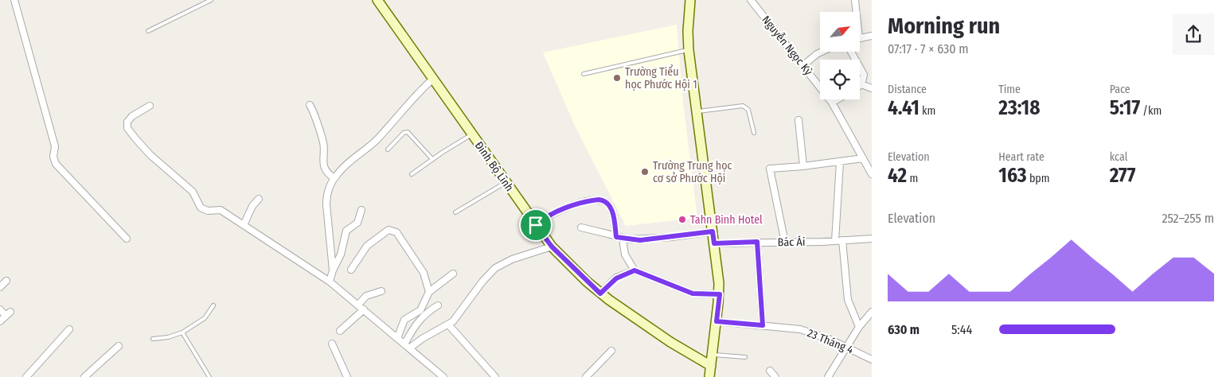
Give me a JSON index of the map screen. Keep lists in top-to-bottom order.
{
  "streets": {
    "street": [
      "Nguyễn Ngọc Kỳ",
      "Đinh Bộ Lĩnh",
      "Bác Ái",
      "23 Tháng 4"
    ]
  },
  "places": ["Trường Tiểu học Phước Hội 1", "Trường Trung học cơ sở Phước Hội", "Tahn Binh Hotel"],
  "north": "top right",
  "page": {
    "heading": ["Morning run", "07:17 · 7 × 630 m"],
    "stats": [
      ["Distance", "4.41 km"],
      ["Time", "23:18"],
      ["Pace", "5:17 /km"],
      ["Elevation", "42 m"],
      ["Heart rate", "163 bpm"],
      ["kcal", "277"]
    ],
    "chart": ["Elevation", "252–255 m"],
    "list": [
      {
        "name": "630 m",
        "note": "5:44"
      }
    ]
  }
}
